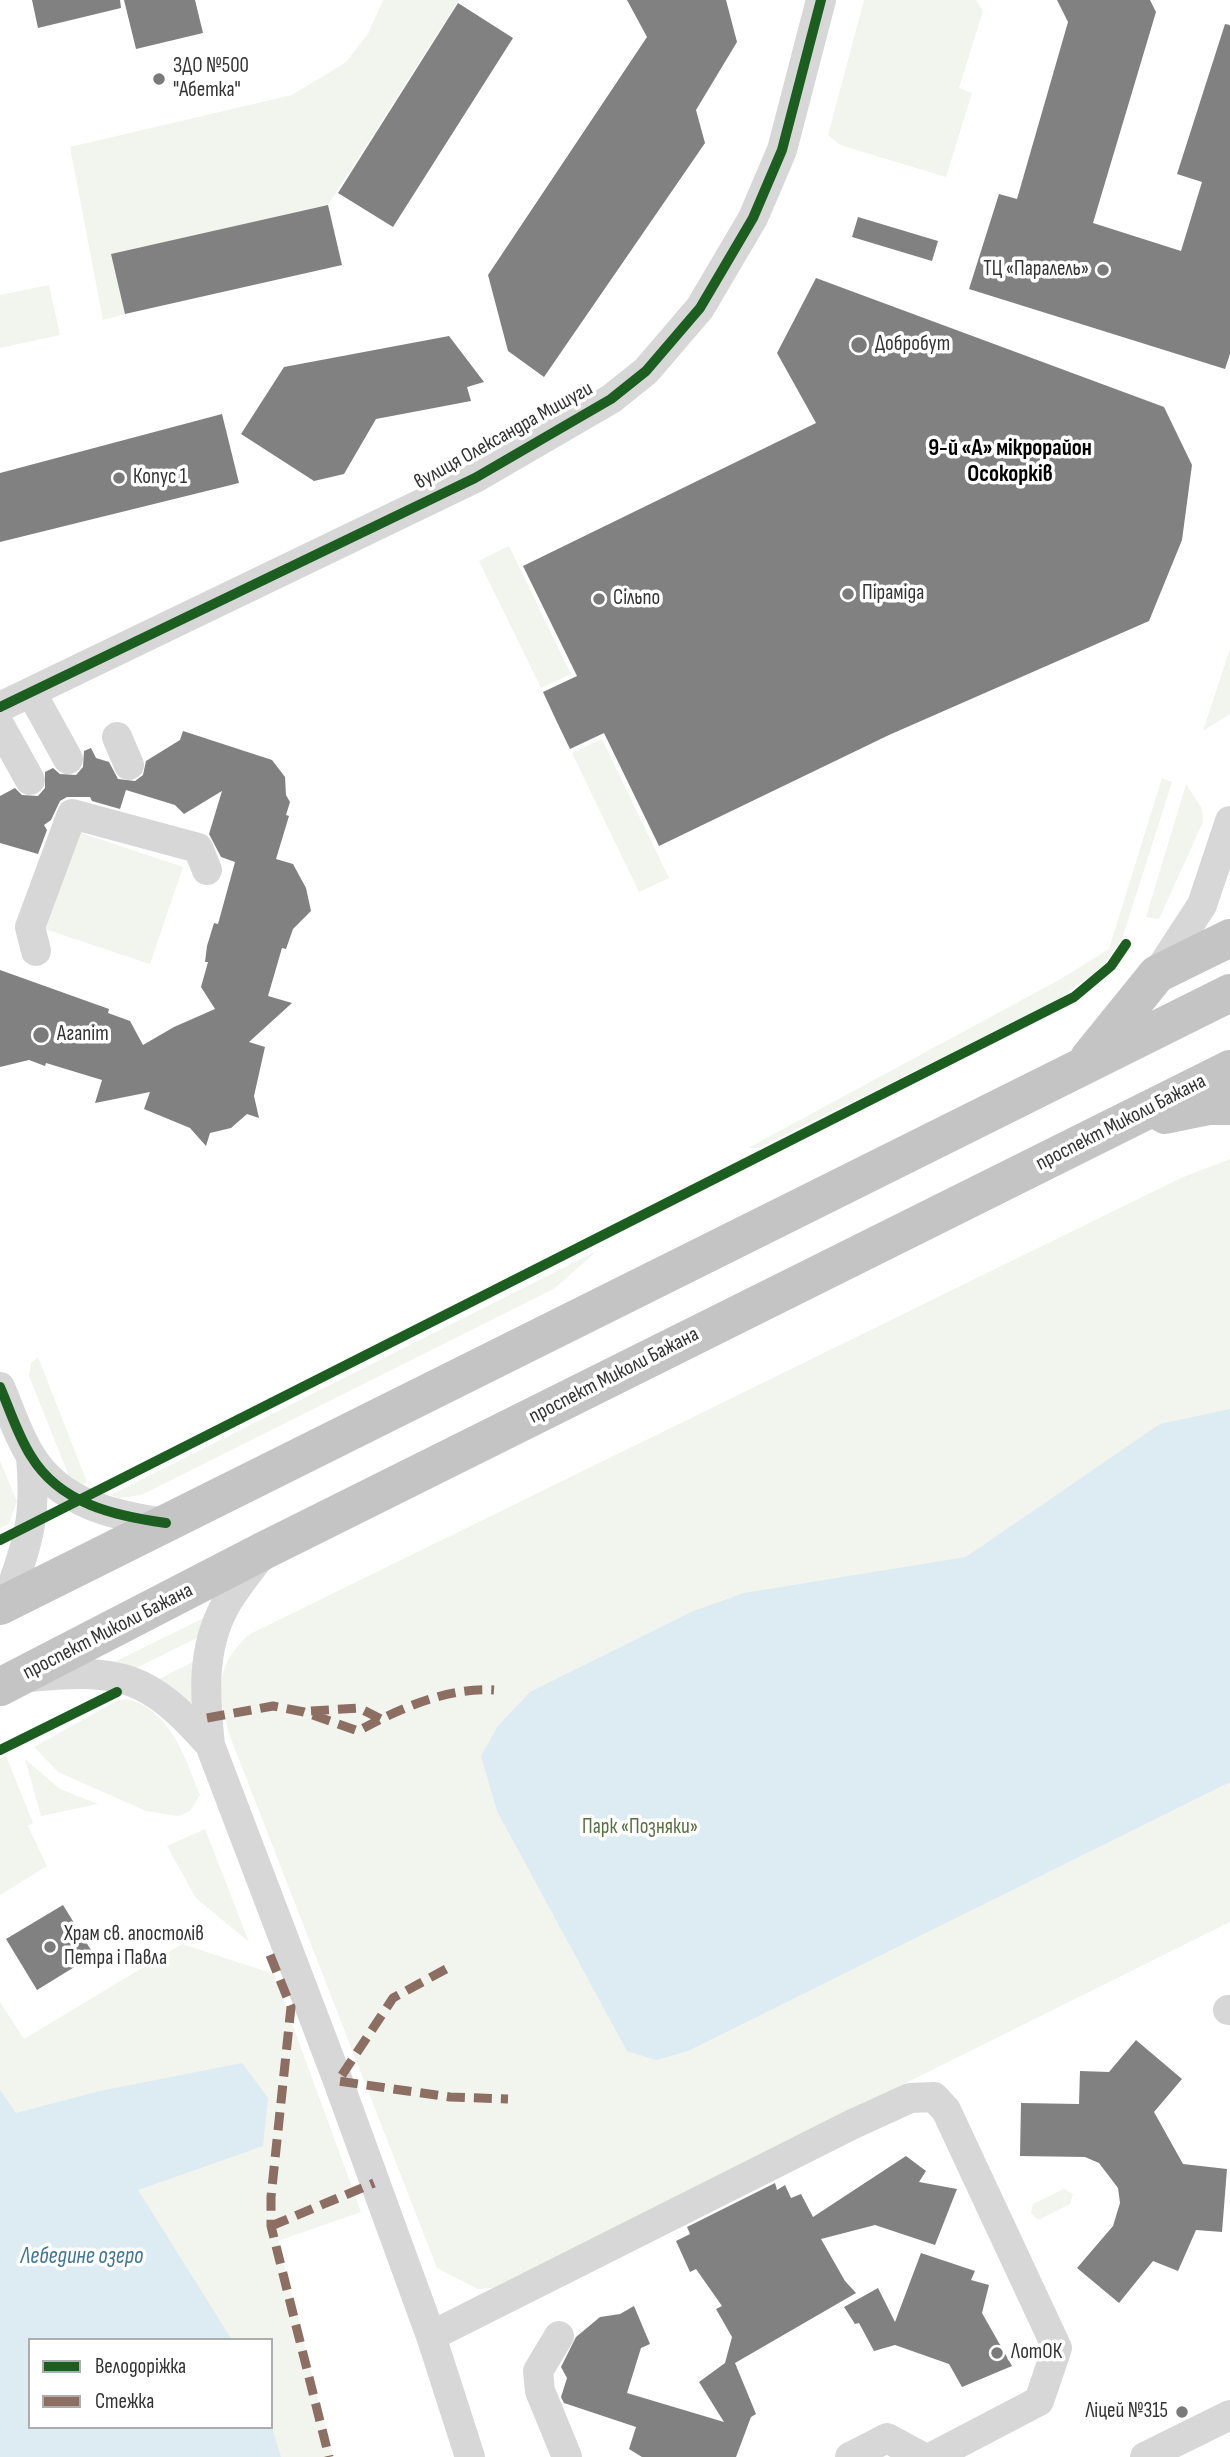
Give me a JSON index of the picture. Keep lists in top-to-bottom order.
{
  "streets": {
    "highway": ["проспект Миколи Бажана"],
    "street": ["вулиця Олександра Мишуги"]
  },
  "districts": ["9-й «А» мікрорайон Осокорків"],
  "water": ["Лебедине озеро"],
  "parks": ["Парк «Позняки»"],
  "places": [
    "ЗДО №500 \"Абетка\"",
    "ТЦ «Паралель»",
    "Добробут",
    "Копус 1",
    "Піраміда",
    "Сільпо",
    "Агапіт",
    "Храм св. апостолів Петра і Павла",
    "ЛотОК",
    "Ліцей №315"
  ],
  "legend": ["Велодоріжка", "Стежка"]
}
